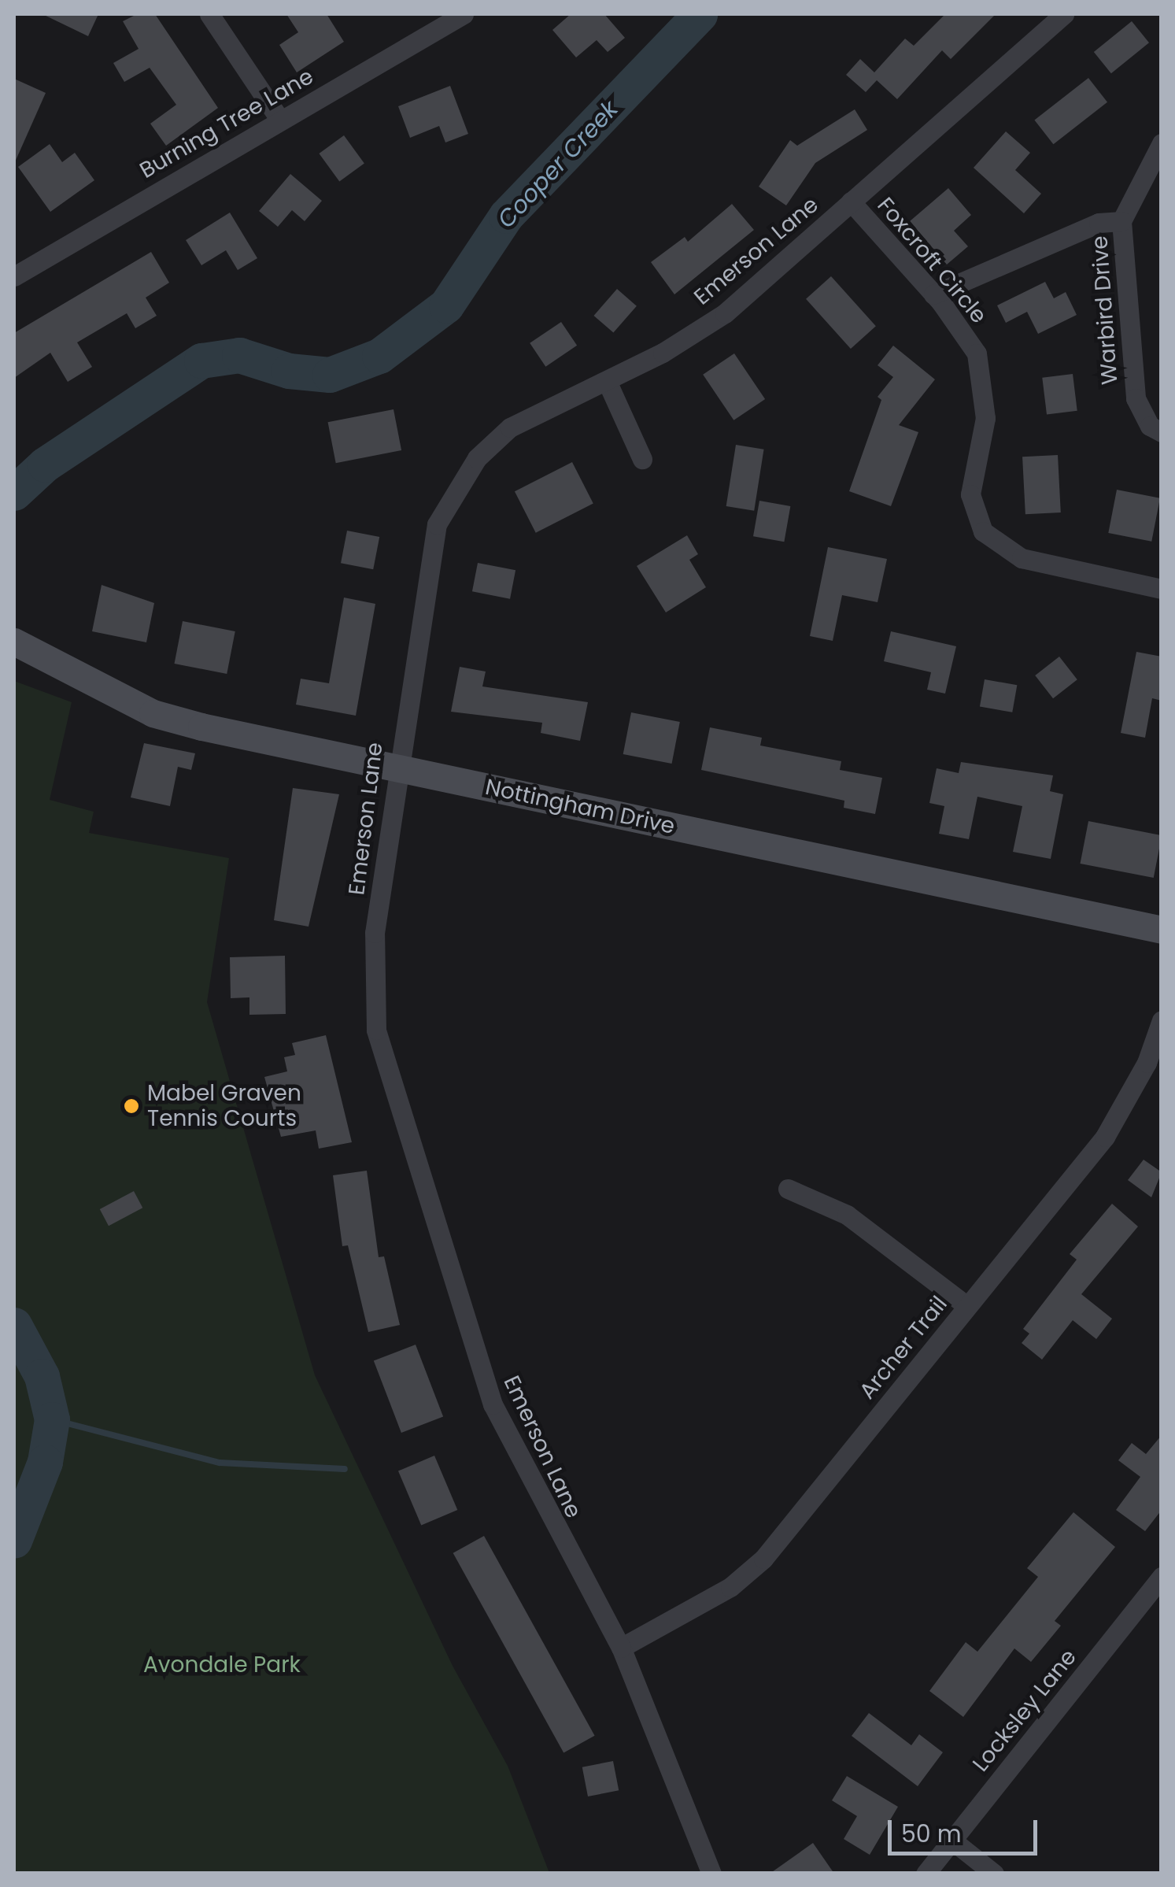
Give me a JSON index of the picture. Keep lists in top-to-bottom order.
{
  "streets": {
    "street": [
      "Burning Tree Lane",
      "Emerson Lane",
      "Foxcroft Circle",
      "Warbird Drive",
      "Nottingham Drive",
      "Archer Trail",
      "Locksley Lane"
    ]
  },
  "crossings": [
    ["Emerson Lane", "Foxcroft Circle"],
    ["Emerson Lane", "Nottingham Drive"],
    ["Emerson Lane", "Archer Trail"],
    ["Foxcroft Circle", "Warbird Drive"]
  ],
  "water": ["Cooper Creek"],
  "parks": ["Avondale Park"],
  "places": ["Mabel Graven Tennis Courts"],
  "scale_bar": "50 m"
}
